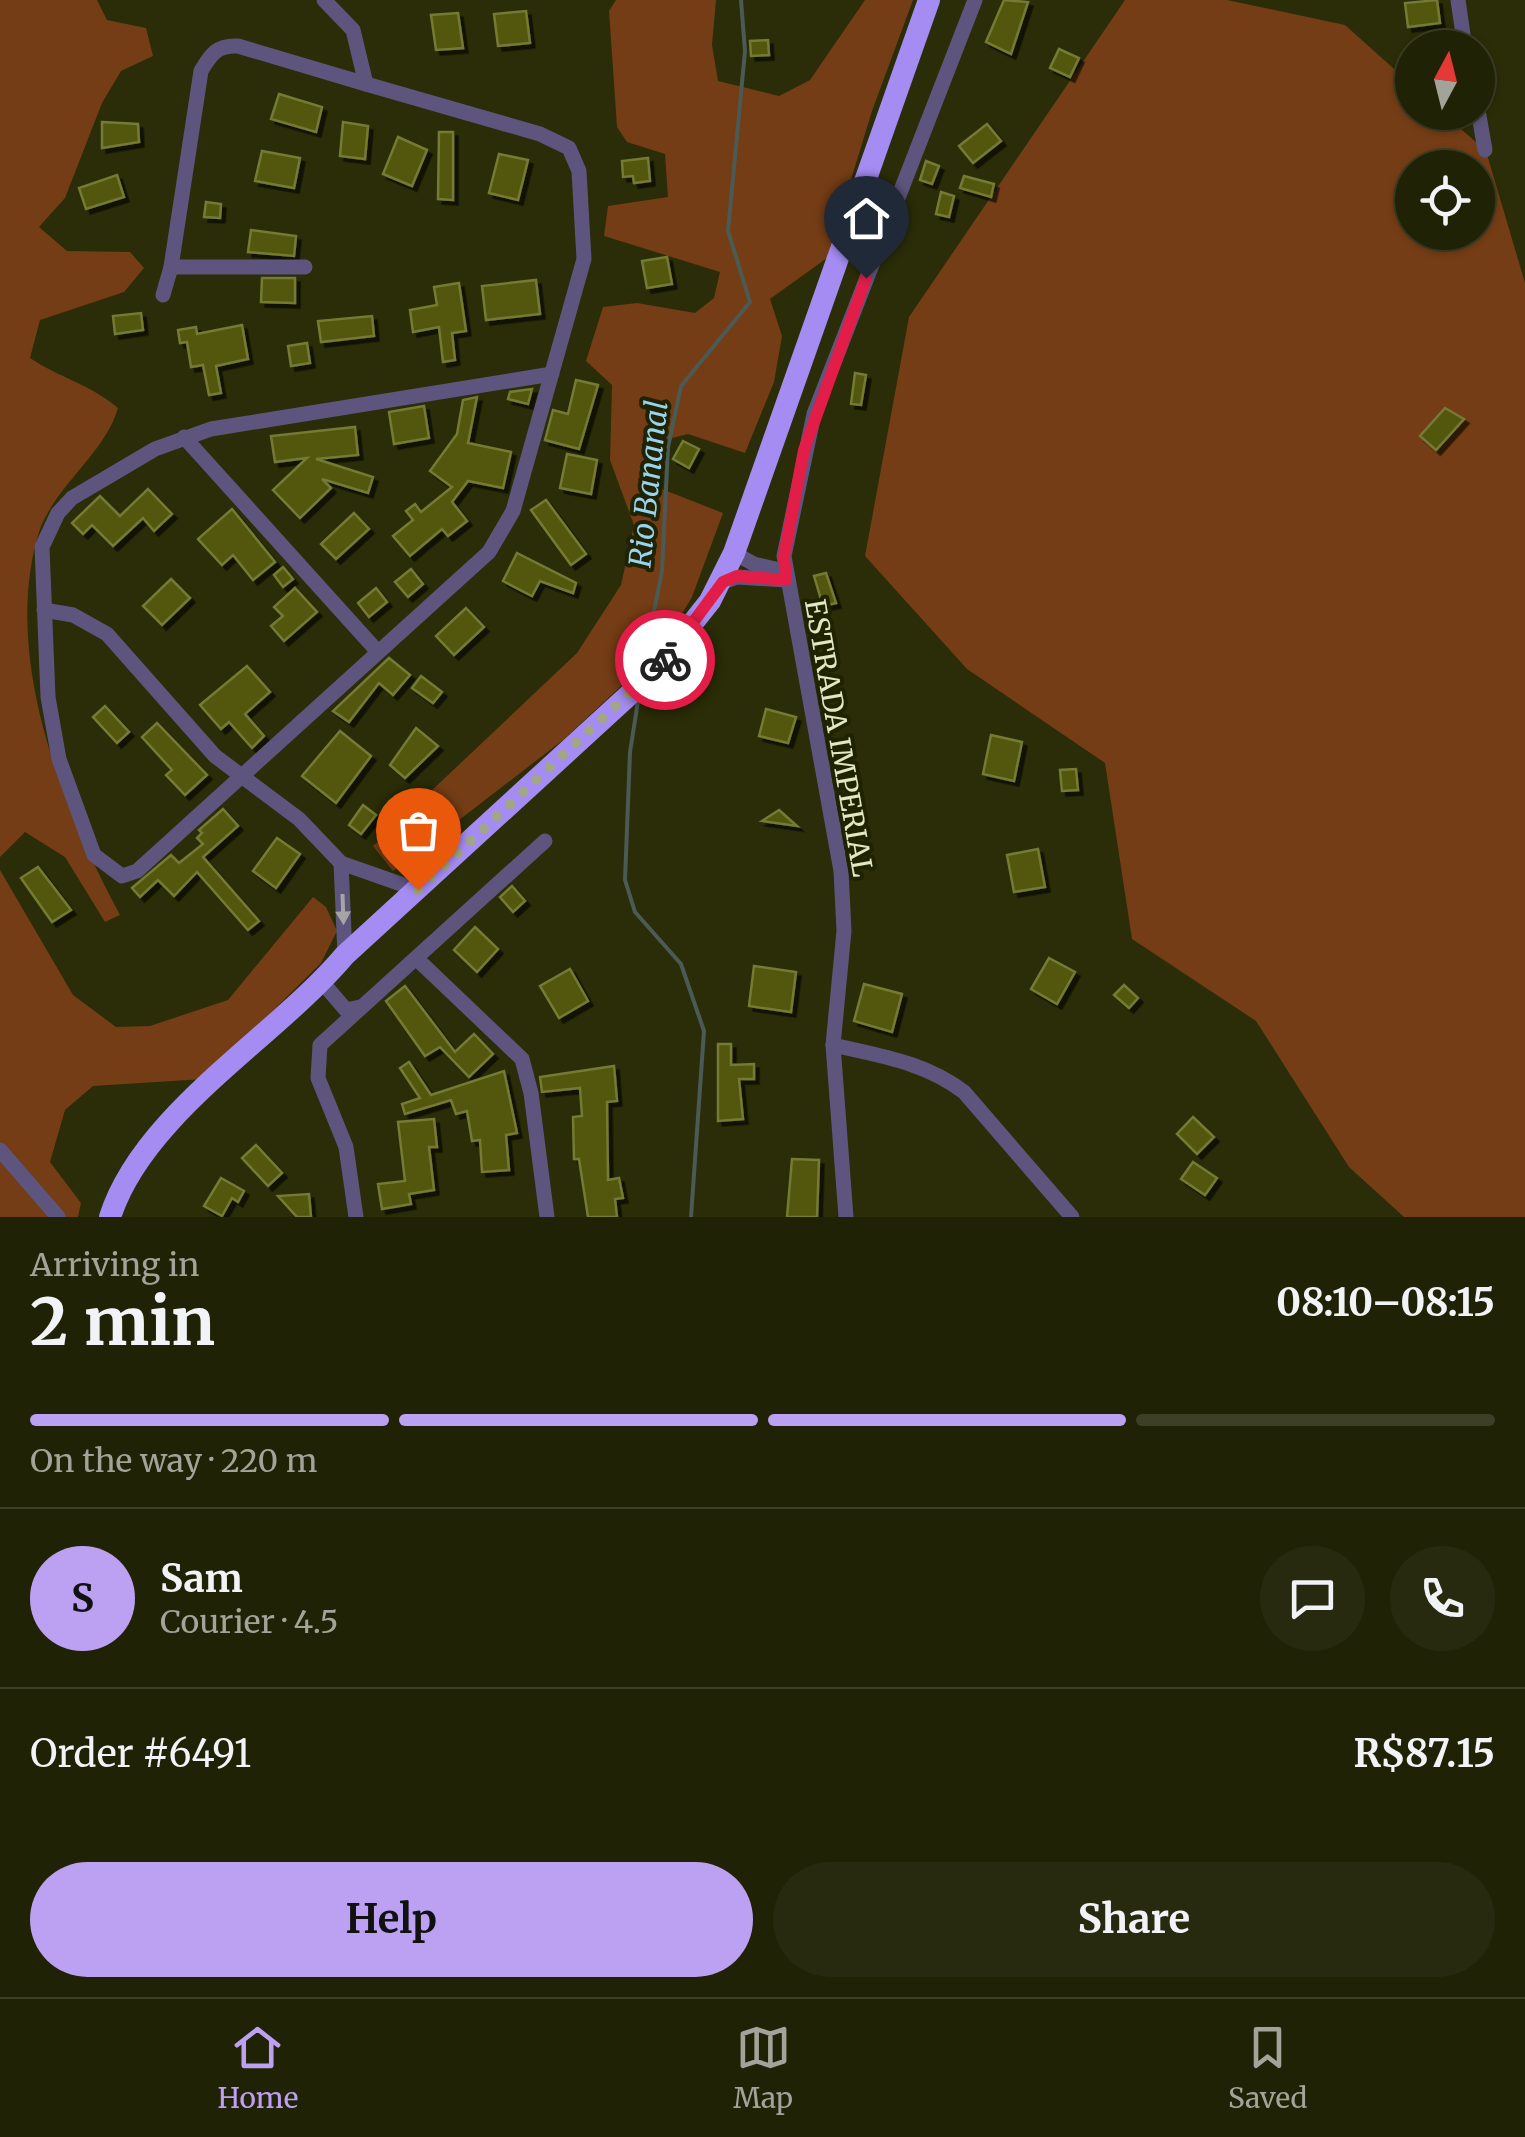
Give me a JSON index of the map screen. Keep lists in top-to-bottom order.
{
  "streets": {
    "street": ["ESTRADA IMPERIAL"]
  },
  "water": ["Rio Bananal"],
  "north": "top",
  "page": {
    "heading": ["2 min", "Arriving in", "08:10–08:15"],
    "panel": [
      "Sam",
      "Courier · 4.5",
      "Order #6491",
      "R$87.15"
    ],
    "bar": "On the way · 220 m",
    "round": "S",
    "buttons": ["Help", "Share"],
    "tabs": ["Home", "Map", "Saved"]
  }
}
